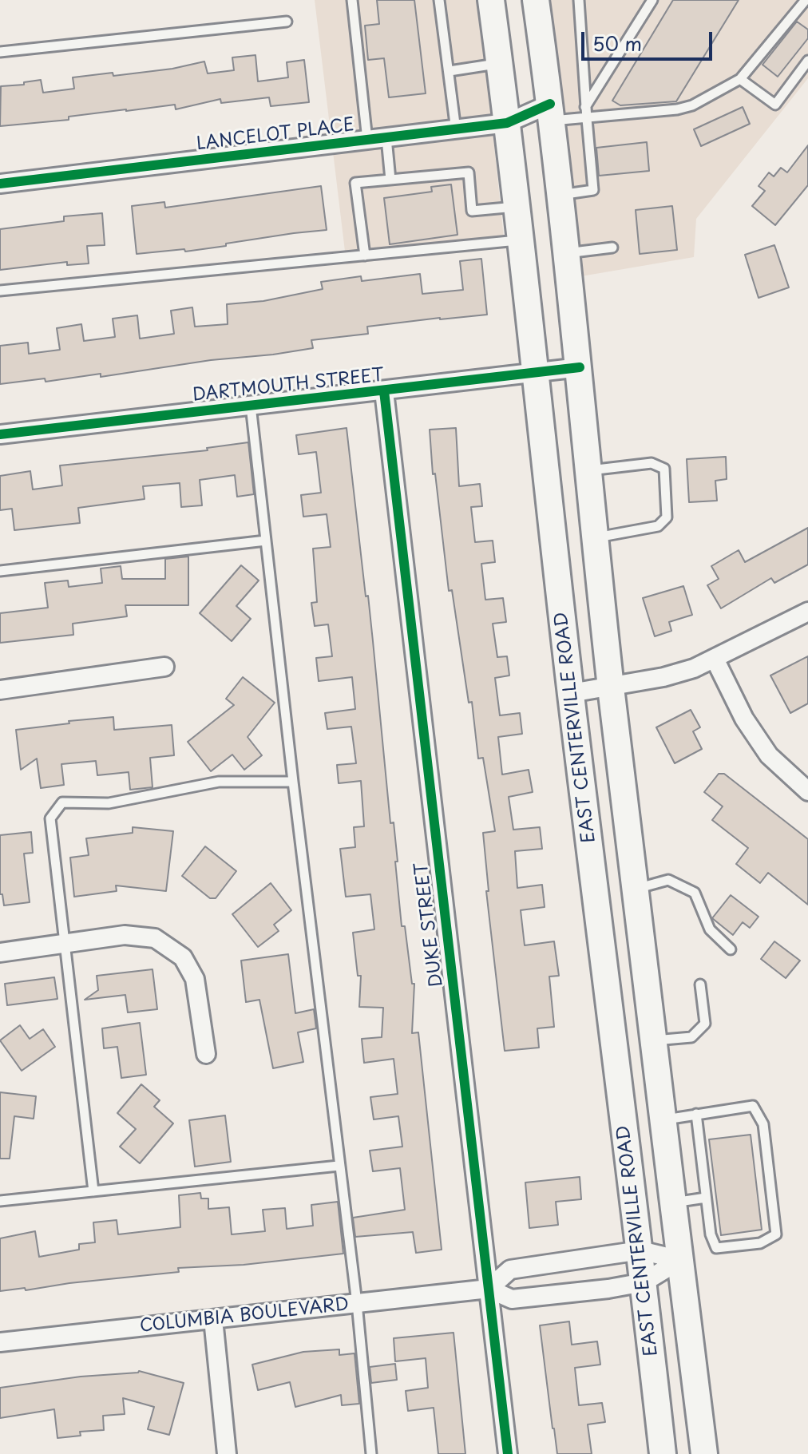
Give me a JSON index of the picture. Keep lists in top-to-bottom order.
{
  "streets": {
    "main road": ["EAST CENTERVILLE ROAD"],
    "street": [
      "LANCELOT PLACE",
      "DARTMOUTH STREET",
      "DUKE STREET",
      "COLUMBIA BOULEVARD"
    ]
  },
  "crossings": [
    ["LANCELOT PLACE", "EAST CENTERVILLE ROAD"],
    ["DARTMOUTH STREET", "EAST CENTERVILLE ROAD"],
    ["DARTMOUTH STREET", "DUKE STREET"],
    ["EAST CENTERVILLE ROAD", "COLUMBIA BOULEVARD"],
    ["DUKE STREET", "COLUMBIA BOULEVARD"]
  ],
  "scale_bar": "50 m"
}
